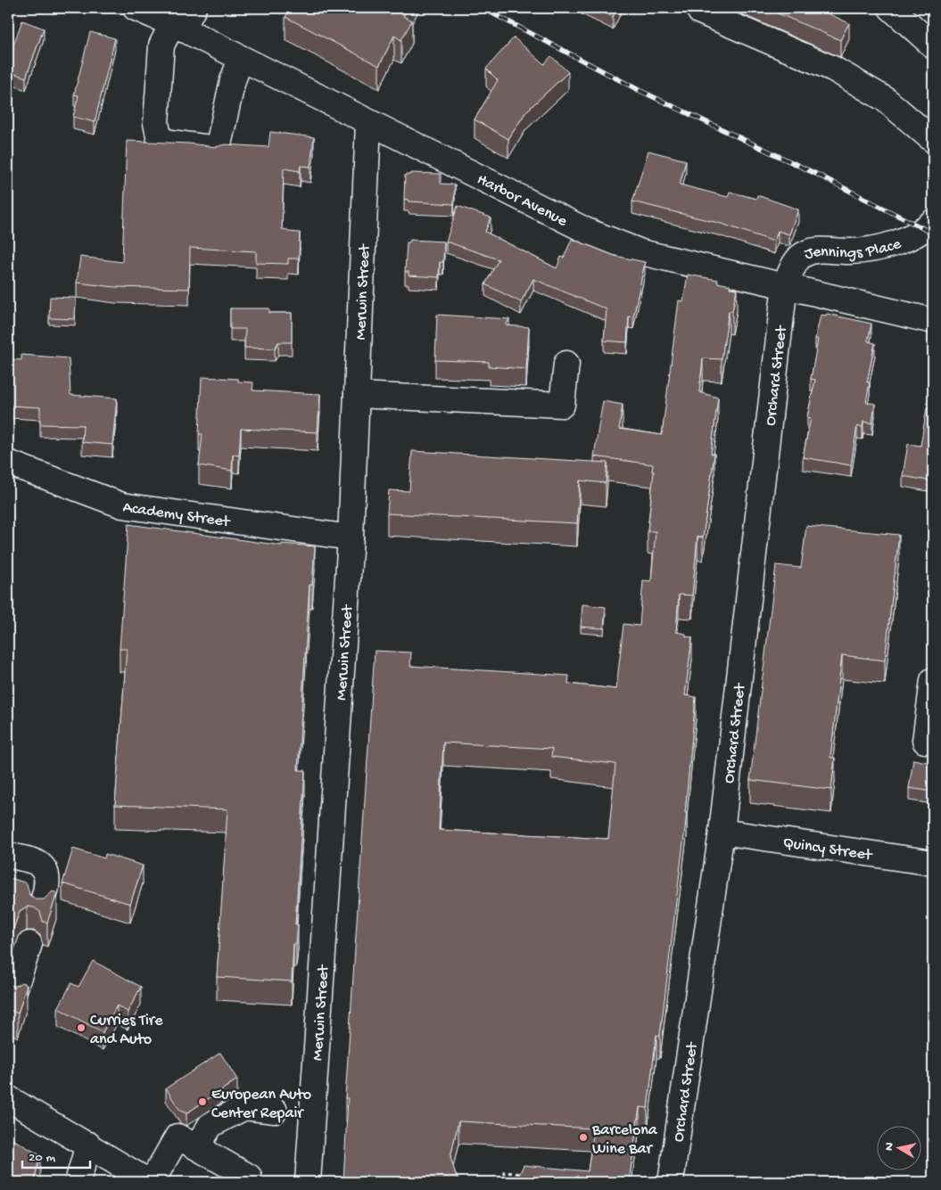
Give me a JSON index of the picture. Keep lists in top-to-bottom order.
{
  "streets": {
    "street": [
      "Harbor Avenue",
      "Jennings Place",
      "Merwin Street",
      "Orchard Street",
      "Academy Street",
      "Quincy Street"
    ]
  },
  "crossings": [
    ["Harbor Avenue", "Jennings Place"],
    ["Harbor Avenue", "Merwin Street"],
    ["Harbor Avenue", "Orchard Street"],
    ["Jennings Place", "Orchard Street"],
    ["Merwin Street", "Academy Street"],
    ["Orchard Street", "Quincy Street"]
  ],
  "places": ["Curries Tire and Auto", "European Auto Center Repair", "Barcelona Wine Bar"],
  "scale_bar": "20 m",
  "north": "left"
}
